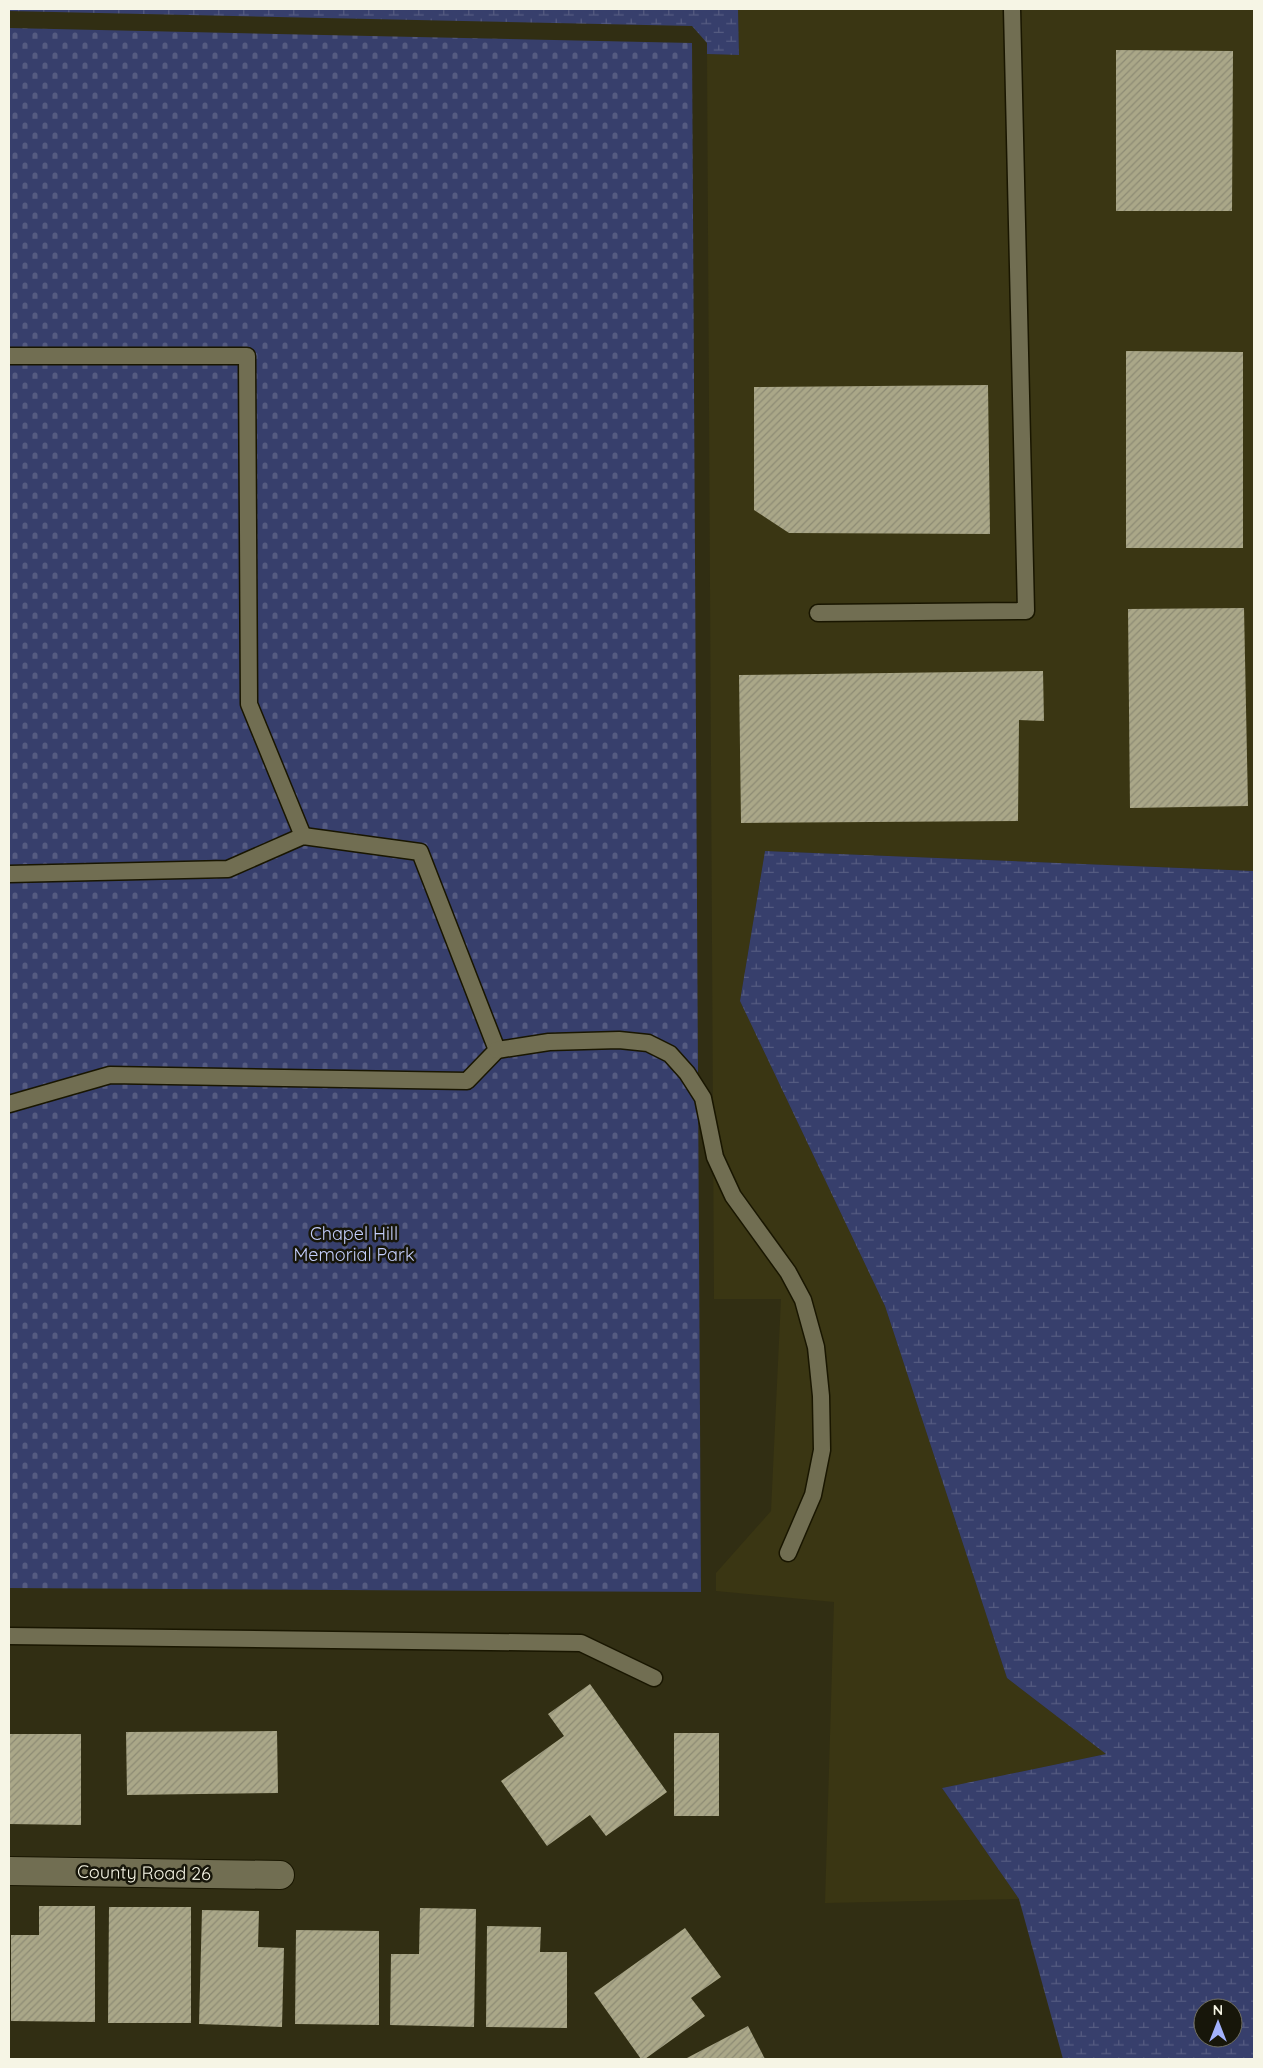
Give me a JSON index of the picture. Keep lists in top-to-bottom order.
{
  "streets": {
    "street": ["County Road 26"]
  },
  "parks": ["Chapel Hill Memorial Park"],
  "north": "top"
}
